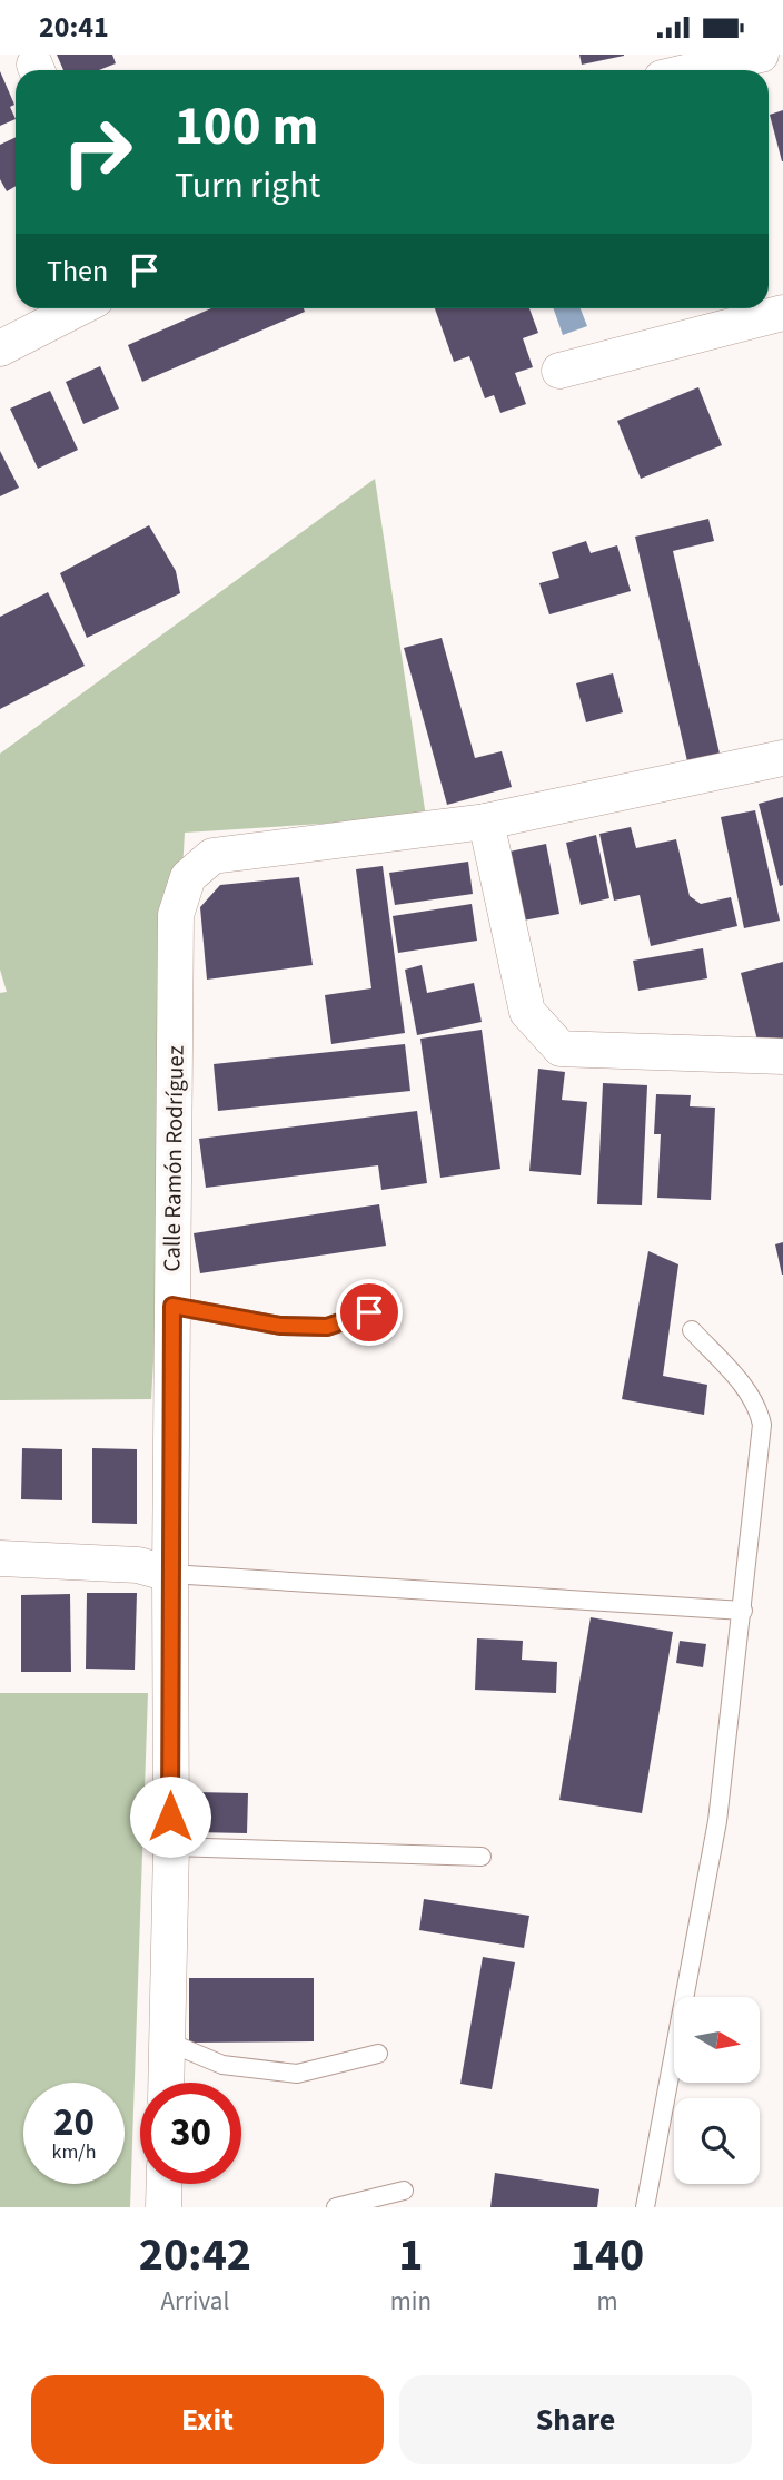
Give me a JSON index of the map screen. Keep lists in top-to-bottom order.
{
  "streets": {
    "street": ["Calle Ramón Rodríguez"]
  },
  "north": "right",
  "page": {
    "status": "20:41",
    "turn": ["100 m", "Turn right"],
    "then": "Then",
    "speed": "20 km/h",
    "limit": "30",
    "eta": [
      "20:42",
      "Arrival",
      "1",
      "min",
      "140",
      "m"
    ],
    "buttons": ["Exit", "Share"]
  }
}
